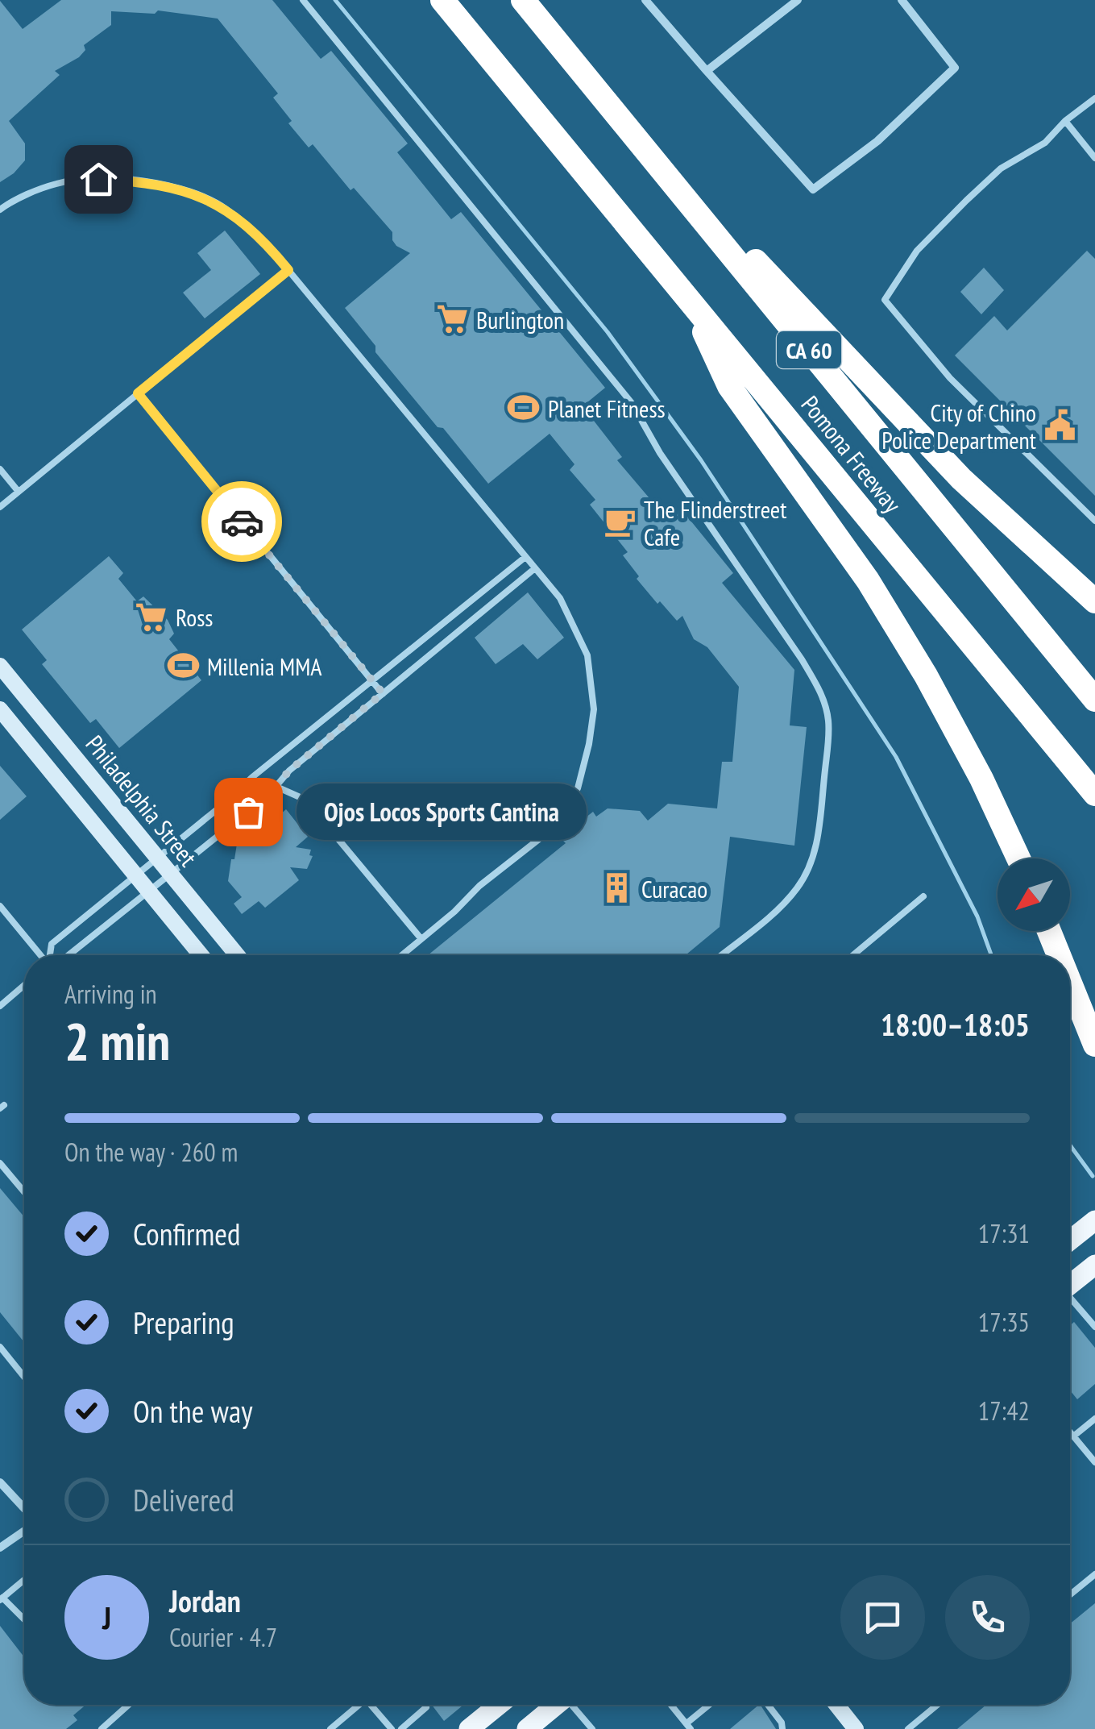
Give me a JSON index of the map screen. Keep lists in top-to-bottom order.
{
  "streets": {
    "highway": ["CA 60", "Pomona Freeway"],
    "main road": ["Philadelphia Street"]
  },
  "places": {
    "supermarket": ["Burlington", "Ross"],
    "sports": ["Planet Fitness", "Millenia MMA"],
    "public building": ["City of Chino Police Department"],
    "cafe": ["The Flinderstreet Cafe"],
    "other": ["Ojos Locos Sports Cantina"],
    "building": ["Curacao"]
  },
  "north": "bottom left",
  "page": {
    "bubble": "Ojos Locos Sports Cantina",
    "heading": ["2 min", "Arriving in", "18:00–18:05"],
    "panel": ["Jordan", "Courier · 4.7"],
    "bar": "On the way · 260 m",
    "list": [
      ["Confirmed", "17:31"],
      ["Preparing", "17:35"],
      ["On the way", "17:42"],
      "Delivered"
    ],
    "round": "J"
  }
}
